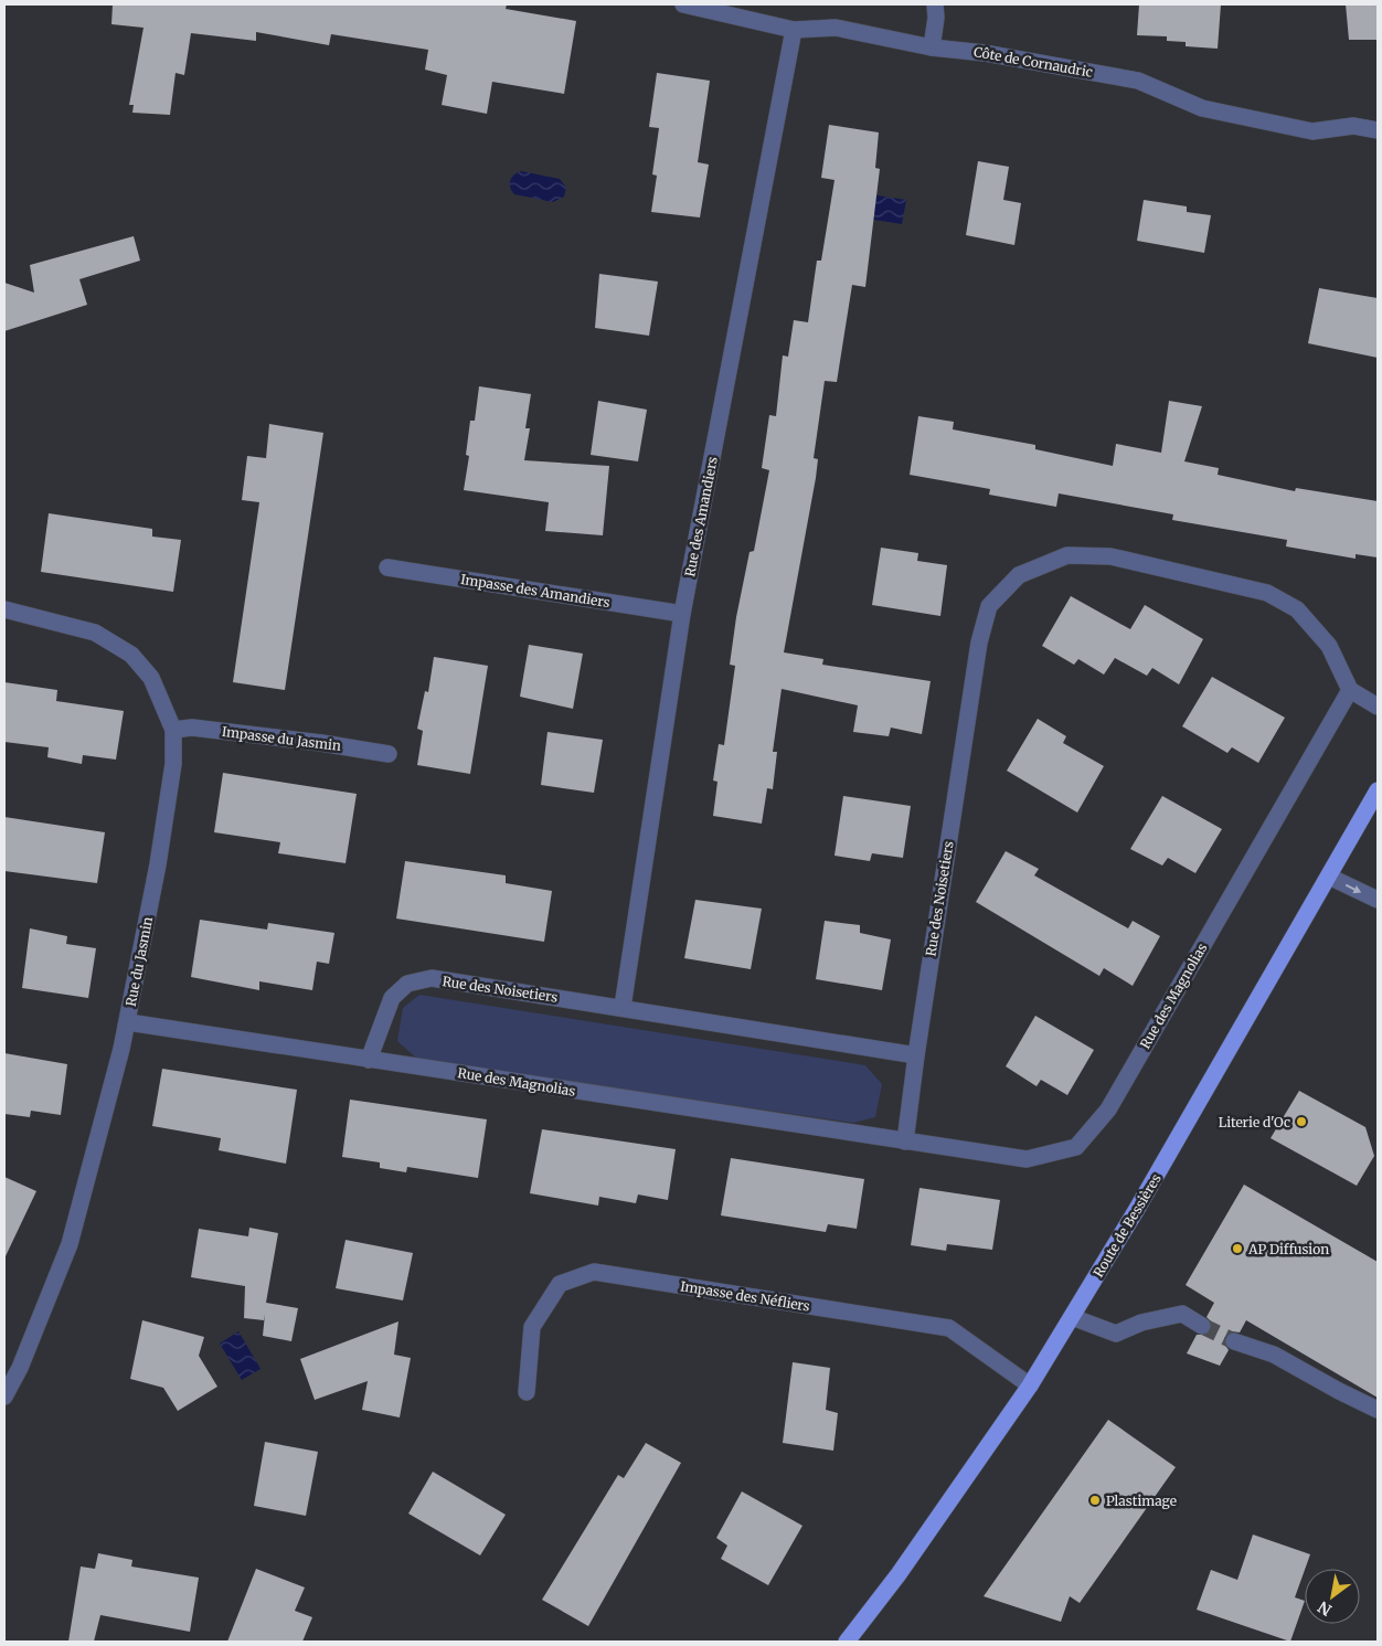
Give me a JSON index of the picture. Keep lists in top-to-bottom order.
{
  "streets": {
    "main road": ["Route de Bessières"],
    "street": [
      "Côte de Cornaudric",
      "Rue des Amandiers",
      "Impasse des Amandiers",
      "Impasse du Jasmin",
      "Rue des Noisetiers",
      "Rue du Jasmin",
      "Rue des Magnolias",
      "Impasse des Néfliers"
    ]
  },
  "crossings": [
    ["Côte de Cornaudric", "Rue des Amandiers"],
    ["Rue des Amandiers", "Impasse des Amandiers"],
    ["Rue des Amandiers", "Rue des Noisetiers"],
    ["Impasse du Jasmin", "Rue du Jasmin"],
    ["Rue des Noisetiers", "Rue des Magnolias"],
    ["Rue du Jasmin", "Rue des Magnolias"],
    ["Route de Bessières", "Impasse des Néfliers"]
  ],
  "places": ["Literie d'Oc", "AP Diffusion", "Plastimage"],
  "north": "bottom left"
}
